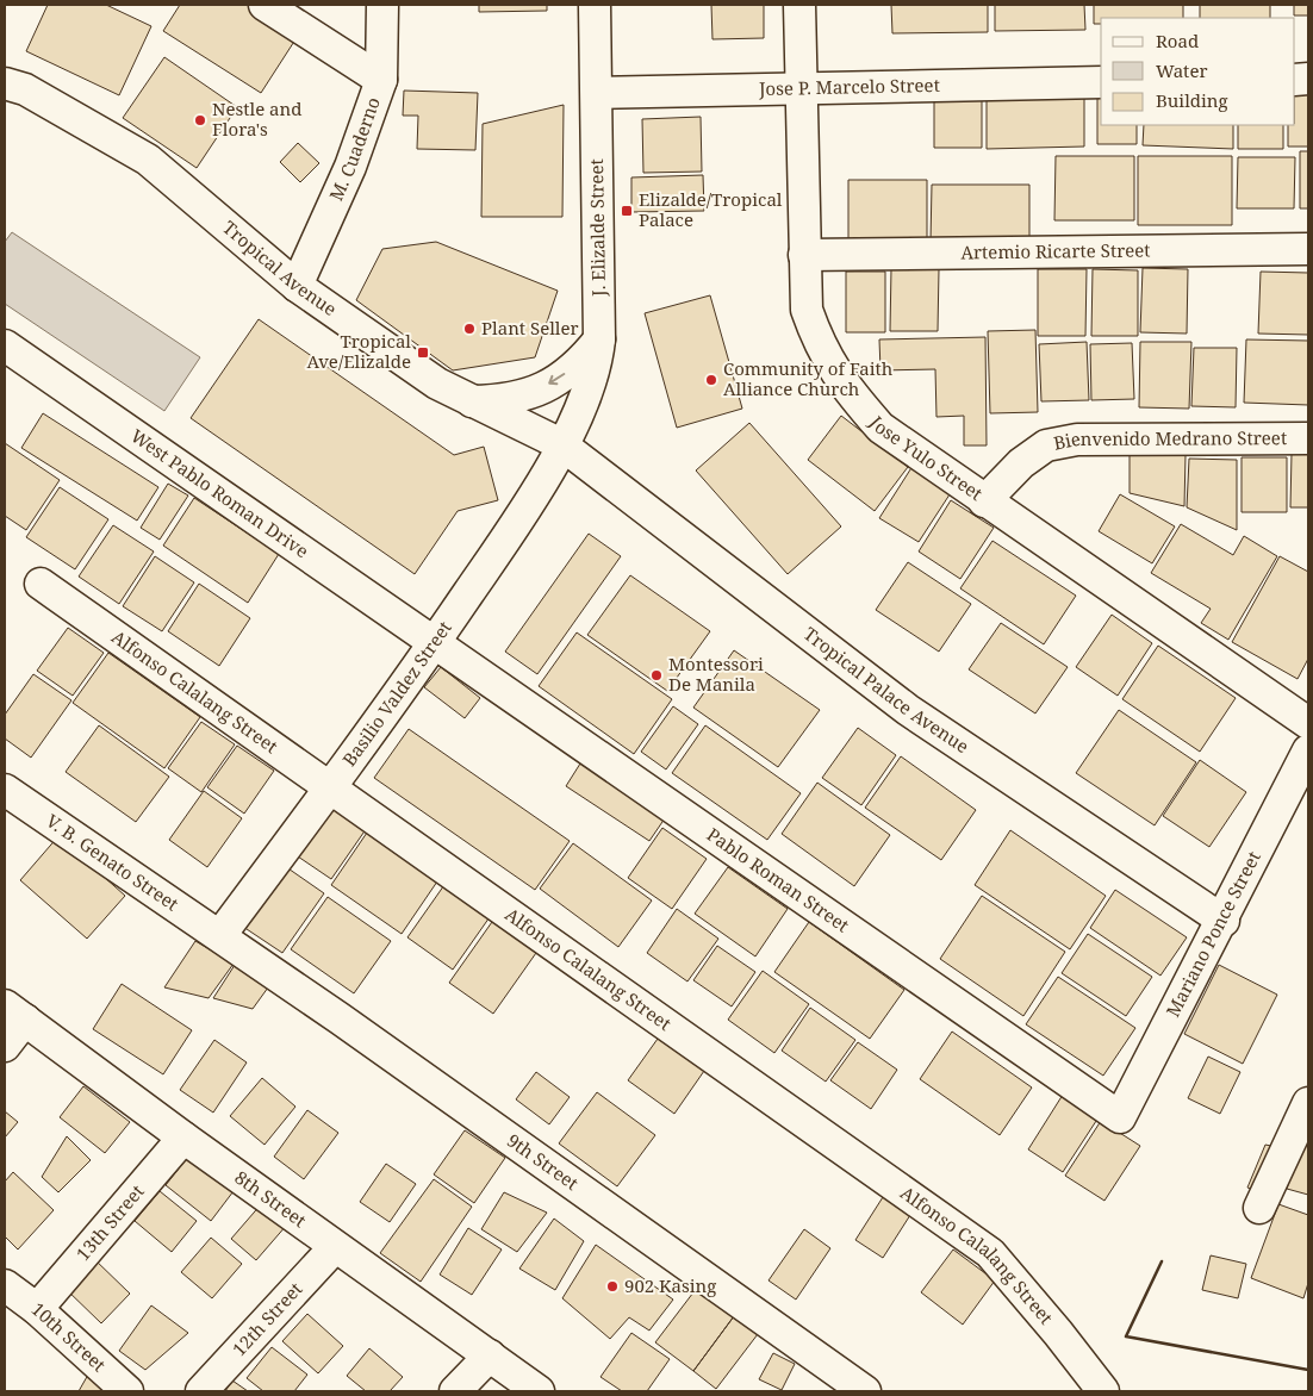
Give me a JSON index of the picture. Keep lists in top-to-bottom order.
{
  "streets": {
    "street": [
      "Jose P. Marcelo Street",
      "M. Cuaderno",
      "J. Elizalde Street",
      "Artemio Ricarte Street",
      "Tropical Avenue",
      "Bienvenido Medrano Street",
      "Jose Yulo Street",
      "West Pablo Roman Drive",
      "Tropical Palace Avenue",
      "Alfonso Calalang Street",
      "Basilio Valdez Street",
      "V. B. Genato Street",
      "Pablo Roman Street",
      "Mariano Ponce Street",
      "9th Street",
      "8th Street",
      "13th Street",
      "12th Street",
      "10th Street"
    ]
  },
  "crossings": [
    ["Jose P. Marcelo Street", "J. Elizalde Street"],
    ["Jose P. Marcelo Street", "Jose Yulo Street"],
    ["M. Cuaderno", "Tropical Avenue"],
    ["J. Elizalde Street", "Tropical Avenue"],
    ["J. Elizalde Street", "Tropical Palace Avenue"],
    ["J. Elizalde Street", "Basilio Valdez Street"],
    ["Artemio Ricarte Street", "Jose Yulo Street"],
    ["Tropical Avenue", "Tropical Palace Avenue"],
    ["Tropical Avenue", "Basilio Valdez Street"],
    ["Bienvenido Medrano Street", "Jose Yulo Street"],
    ["West Pablo Roman Drive", "Basilio Valdez Street"],
    ["West Pablo Roman Drive", "Pablo Roman Street"],
    ["Tropical Palace Avenue", "Basilio Valdez Street"],
    ["Tropical Palace Avenue", "Mariano Ponce Street"],
    ["Alfonso Calalang Street", "Basilio Valdez Street"],
    ["Basilio Valdez Street", "V. B. Genato Street"],
    ["Basilio Valdez Street", "Pablo Roman Street"],
    ["Basilio Valdez Street", "9th Street"],
    ["V. B. Genato Street", "9th Street"],
    ["Pablo Roman Street", "Mariano Ponce Street"],
    ["8th Street", "13th Street"],
    ["8th Street", "12th Street"],
    ["13th Street", "10th Street"]
  ],
  "places": {
    "other": [
      "Nestle and Flora's",
      "Plant Seller",
      "Community of Faith Alliance Church",
      "Montessori De Manila",
      "902 Kasing"
    ],
    "transit": ["Elizalde/Tropical Palace", "Tropical Ave/Elizalde"]
  },
  "legend": ["Road", "Water", "Building"]
}
